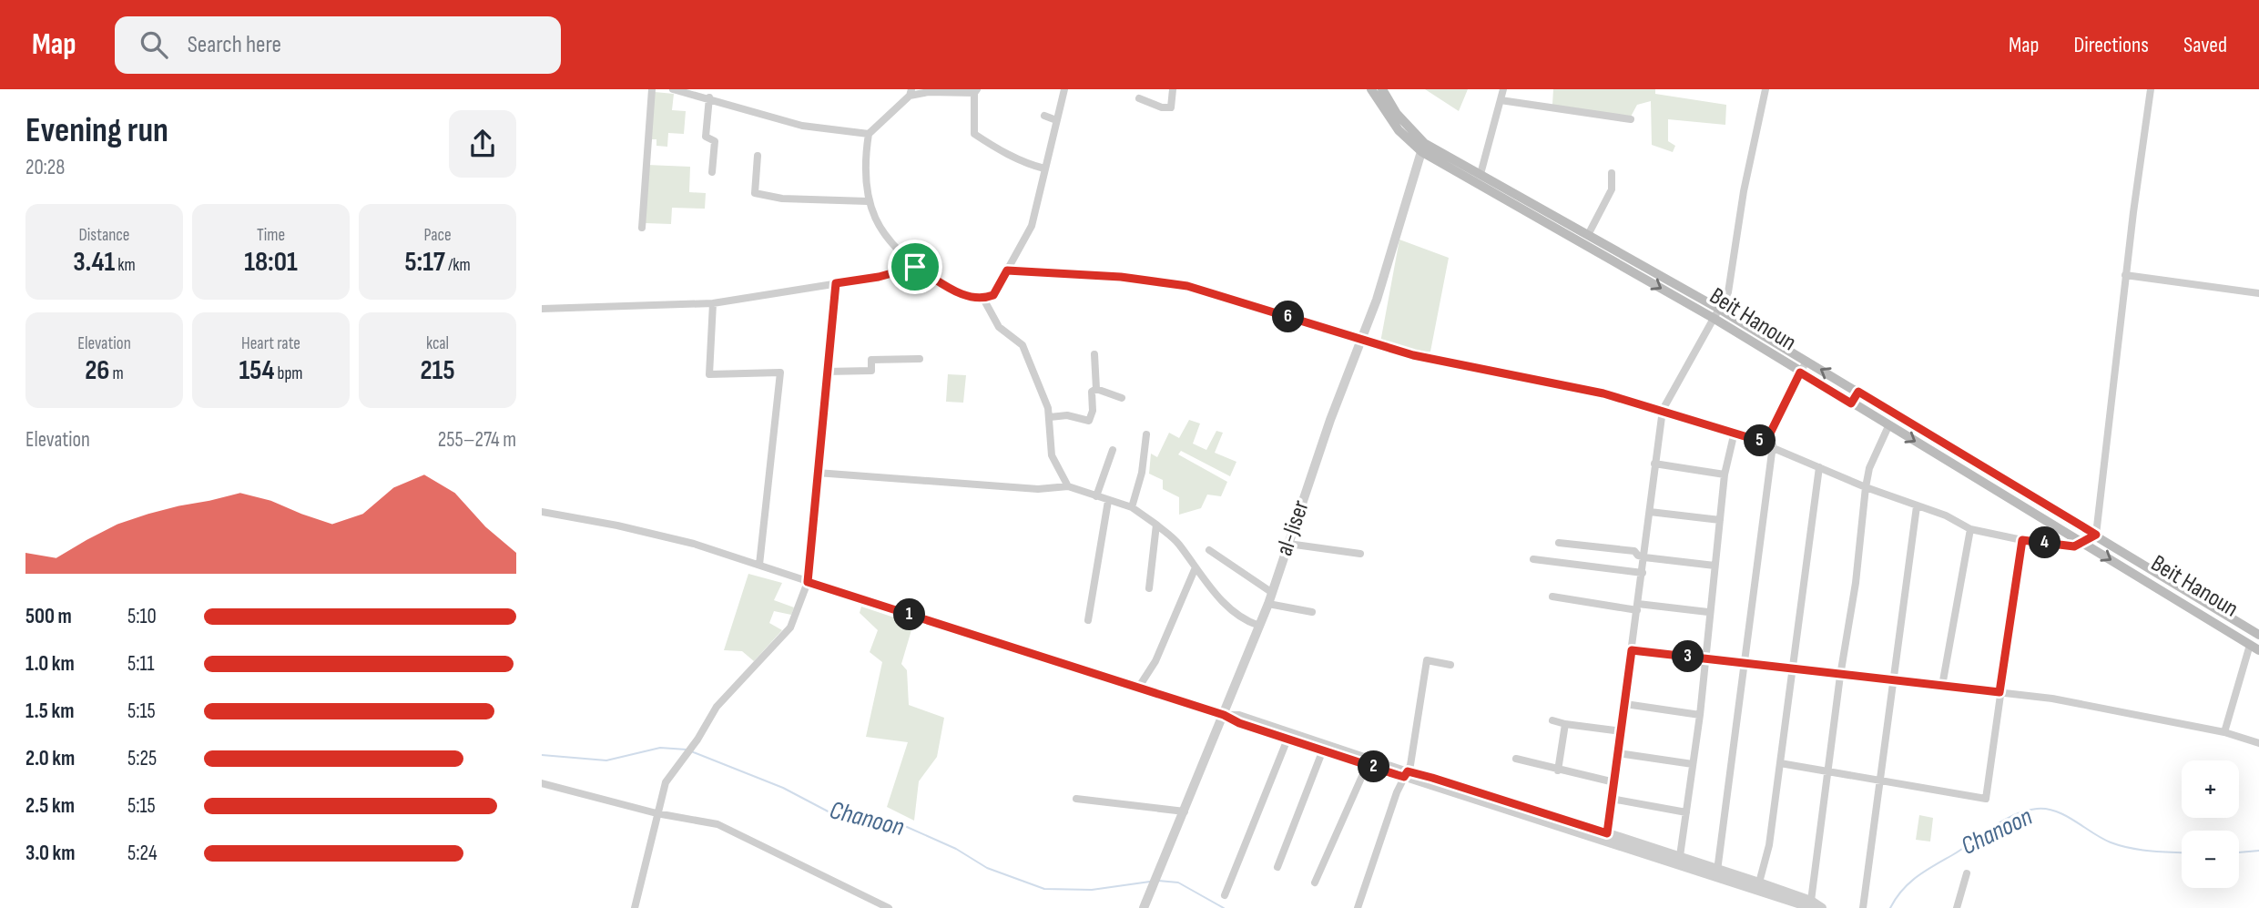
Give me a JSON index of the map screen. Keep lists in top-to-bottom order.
{
  "streets": {
    "main road": ["Beit Hanoun"],
    "street": ["al-Jiser"]
  },
  "crossings": [
    ["Beit Hanoun", "al-Jiser"]
  ],
  "water": ["Chanoon"],
  "page": {
    "header": "Map",
    "search": "Search here",
    "nav": ["Map", "Directions", "Saved"],
    "heading": ["Evening run", "20:28"],
    "stats": [
      ["Distance", "3.41 km"],
      ["Time", "18:01"],
      ["Pace", "5:17 /km"],
      ["Elevation", "26 m"],
      ["Heart rate", "154 bpm"],
      ["kcal", "215"]
    ],
    "pins": [
      "6",
      "5",
      "4",
      "1",
      "3",
      "2"
    ],
    "chart": ["Elevation", "255–274 m"],
    "list": [
      {
        "name": "500 m",
        "note": "5:10"
      },
      {
        "name": "1.0 km",
        "note": "5:11"
      },
      {
        "name": "1.5 km",
        "note": "5:15"
      },
      {
        "name": "2.0 km",
        "note": "5:25"
      },
      {
        "name": "2.5 km",
        "note": "5:15"
      },
      {
        "name": "3.0 km",
        "note": "5:24"
      }
    ],
    "map_buttons": ["+", "−"]
  }
}
